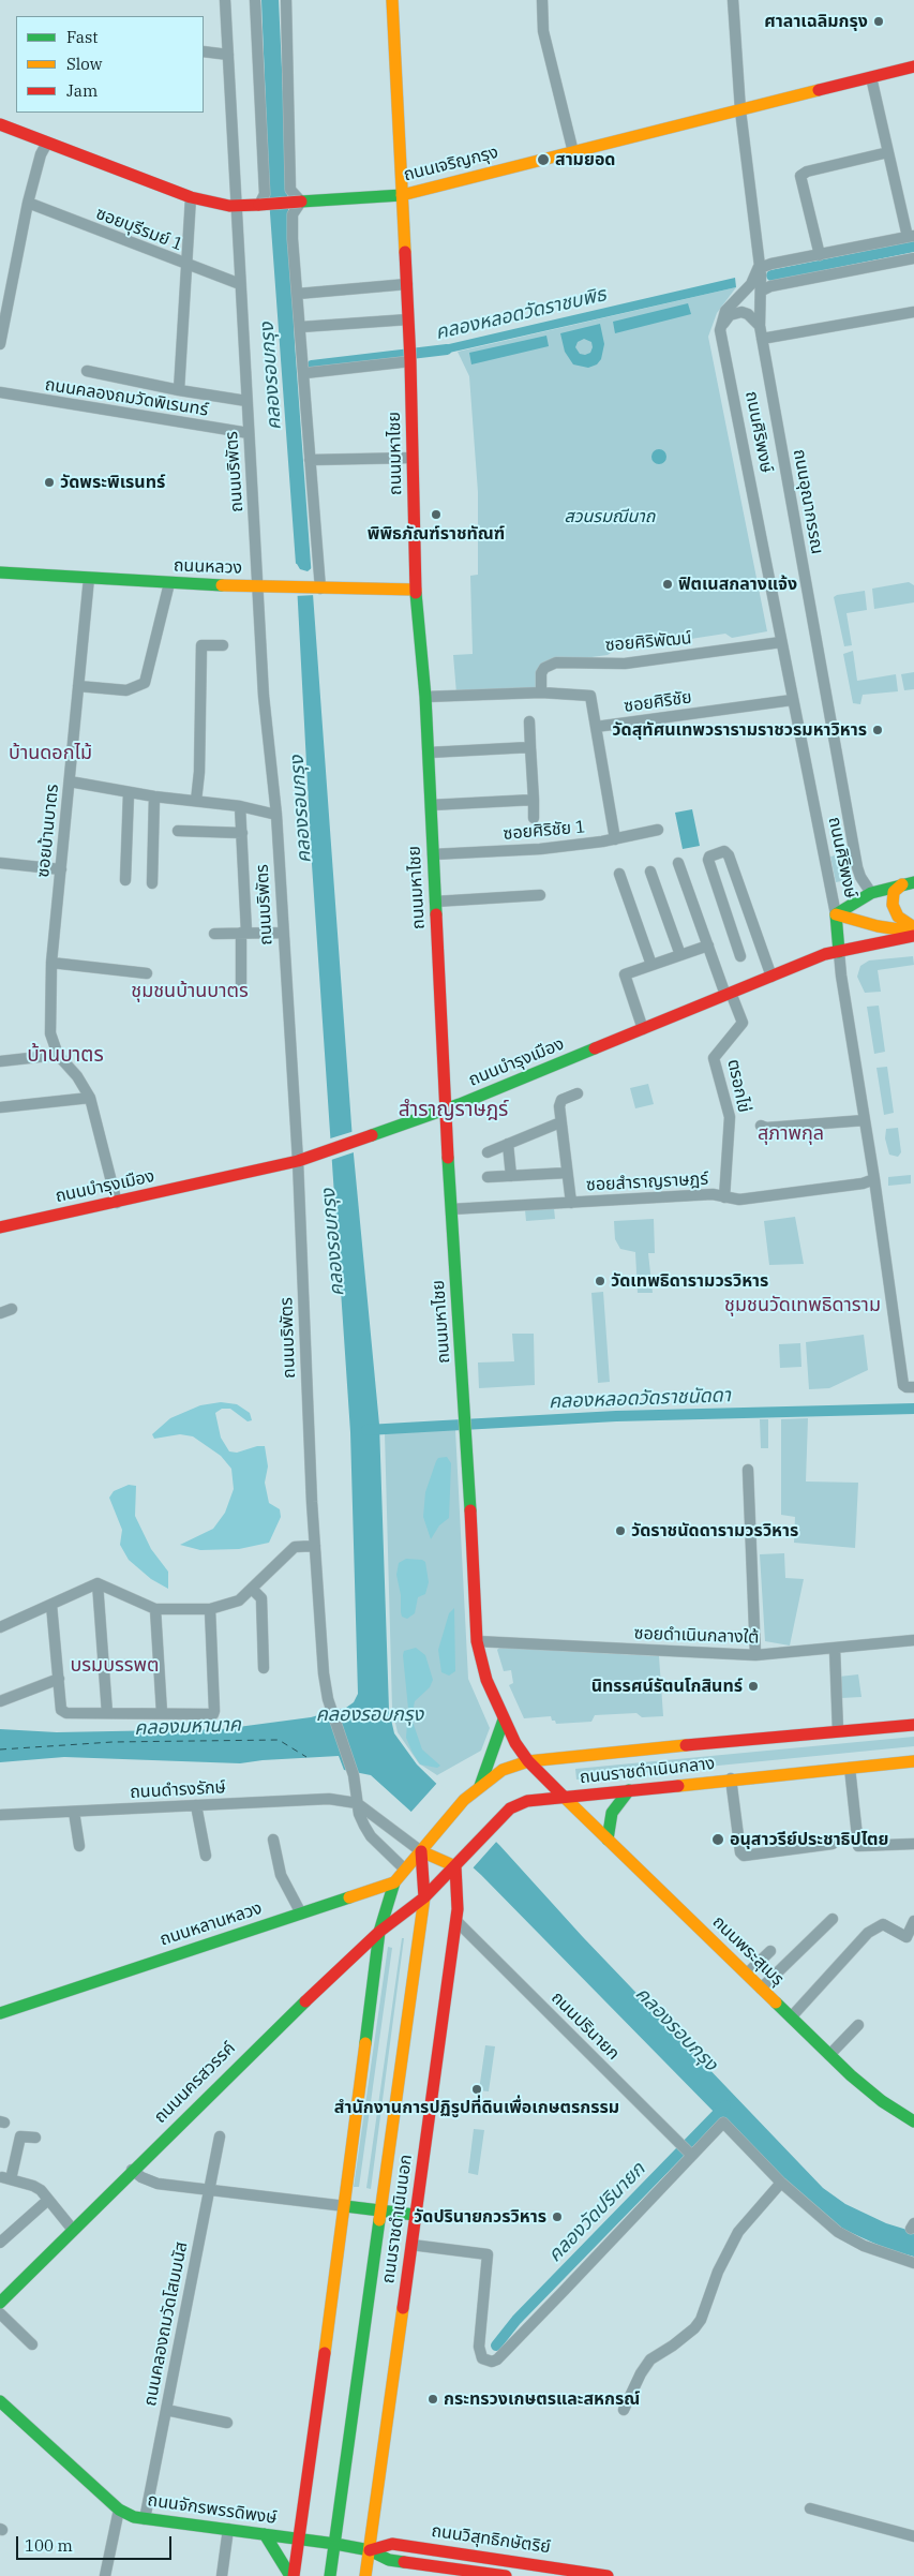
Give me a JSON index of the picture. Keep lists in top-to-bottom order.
{
  "streets": {
    "main road": [
      "ถนนเจริญกรุง",
      "ถนนศิริพงษ์",
      "ถนนมหาไชย",
      "ถนนหลวง",
      "ถนนบำรุงเมือง",
      "ถนนราชดำเนินกลาง",
      "ถนนหลานหลวง",
      "ถนนพระสุเมรุ",
      "ถนนนครสวรรค์",
      "ถนนราชดำเนินนอก",
      "ถนนจักรพรรดิพงษ์",
      "ถนนวิสุทธิกษัตริย์"
    ],
    "street": [
      "ซอยบุรีรมย์ 1",
      "ถนนคลองถมวัดพิเรนทร์",
      "ถนนบริพัตร",
      "ถนนอุณากรรณ",
      "ซอยศิริพัฒน์",
      "ซอยศิริชัย",
      "ซอยบ้านบาตร",
      "ซอยศิริชัย 1",
      "ตรอกไข่",
      "ซอยสำราญราษฎร์",
      "ซอยดำเนินกลางใต้",
      "ถนนดำรงรักษ์",
      "ถนนปรินายก",
      "ถนนคลองถมวัดโสมมนัส"
    ]
  },
  "crossings": [
    ["ถนนเจริญกรุง", "ถนนมหาไชย"],
    ["ถนนเจริญกรุง", "ถนนบริพัตร"],
    ["ถนนเจริญกรุง", "ถนนอุณากรรณ"],
    ["ซอยบุรีรมย์ 1", "ถนนบริพัตร"],
    ["ถนนคลองถมวัดพิเรนทร์", "ถนนบริพัตร"],
    ["ถนนศิริพงษ์", "ซอยศิริพัฒน์"],
    ["ถนนศิริพงษ์", "ซอยศิริชัย"],
    ["ถนนศิริพงษ์", "ถนนบำรุงเมือง"],
    ["ถนนศิริพงษ์", "ซอยสำราญราษฎร์"],
    ["ถนนมหาไชย", "ถนนหลวง"],
    ["ถนนมหาไชย", "ซอยศิริชัย 1"],
    ["ถนนมหาไชย", "ถนนบำรุงเมือง"],
    ["ถนนมหาไชย", "ซอยสำราญราษฎร์"],
    ["ถนนมหาไชย", "ซอยดำเนินกลางใต้"],
    ["ถนนมหาไชย", "ถนนราชดำเนินกลาง"],
    ["ถนนมหาไชย", "ถนนพระสุเมรุ"],
    ["ถนนบริพัตร", "ถนนหลวง"],
    ["ถนนบริพัตร", "ถนนบำรุงเมือง"],
    ["ถนนบริพัตร", "ถนนดำรงรักษ์"],
    ["ถนนหลวง", "ซอยบ้านบาตร"],
    ["ซอยบ้านบาตร", "ถนนบำรุงเมือง"],
    ["ถนนบำรุงเมือง", "ตรอกไข่"],
    ["ตรอกไข่", "ซอยสำราญราษฎร์"],
    ["ถนนราชดำเนินกลาง", "ถนนดำรงรักษ์"],
    ["ถนนราชดำเนินกลาง", "ถนนพระสุเมรุ"],
    ["ถนนราชดำเนินกลาง", "ถนนนครสวรรค์"],
    ["ถนนราชดำเนินกลาง", "ถนนราชดำเนินนอก"],
    ["ถนนดำรงรักษ์", "ถนนราชดำเนินนอก"],
    ["ถนนปรินายก", "ถนนราชดำเนินนอก"],
    ["ถนนนครสวรรค์", "ถนนราชดำเนินนอก"],
    ["ถนนราชดำเนินนอก", "ถนนจักรพรรดิพงษ์"],
    ["ถนนราชดำเนินนอก", "ถนนวิสุทธิกษัตริย์"],
    ["ถนนคลองถมวัดโสมมนัส", "ถนนจักรพรรดิพงษ์"],
    ["ถนนจักรพรรดิพงษ์", "ถนนวิสุทธิกษัตริย์"]
  ],
  "districts": [
    "บ้านดอกไม้",
    "ชุมชนบ้านบาตร",
    "บ้านบาตร",
    "สำราญราษฎร์",
    "สุภาพกุล",
    "ชุมชนวัดเทพธิดาราม",
    "บรมบรรพต"
  ],
  "water": [
    "คลองหลอดวัดราชบพิธ",
    "คลองรอบกรุง",
    "คลองหลอดวัดราชนัดดา",
    "คลองมหานาค",
    "คลองวัดปรินายก"
  ],
  "parks": ["สวนรมณีนาถ"],
  "places": [
    "ศาลาเฉลิมกรุง",
    "สามยอด",
    "วัดพระพิเรนทร์",
    "พิพิธภัณฑ์ราชทัณฑ์",
    "ฟิตเนสกลางแจ้ง",
    "วัดสุทัศนเทพวรารามราชวรมหาวิหาร",
    "วัดเทพธิดารามวรวิหาร",
    "วัดราชนัดดารามวรวิหาร",
    "นิทรรศน์รัตนโกสินทร์",
    "อนุสาวรีย์ประชาธิปไตย",
    "สำนักงานการปฏิรูปที่ดินเพื่อเกษตรกรรม",
    "วัดปรินายกวรวิหาร",
    "กระทรวงเกษตรและสหกรณ์"
  ],
  "legend": ["Fast", "Slow", "Jam"],
  "scale_bar": "100 m"
}
